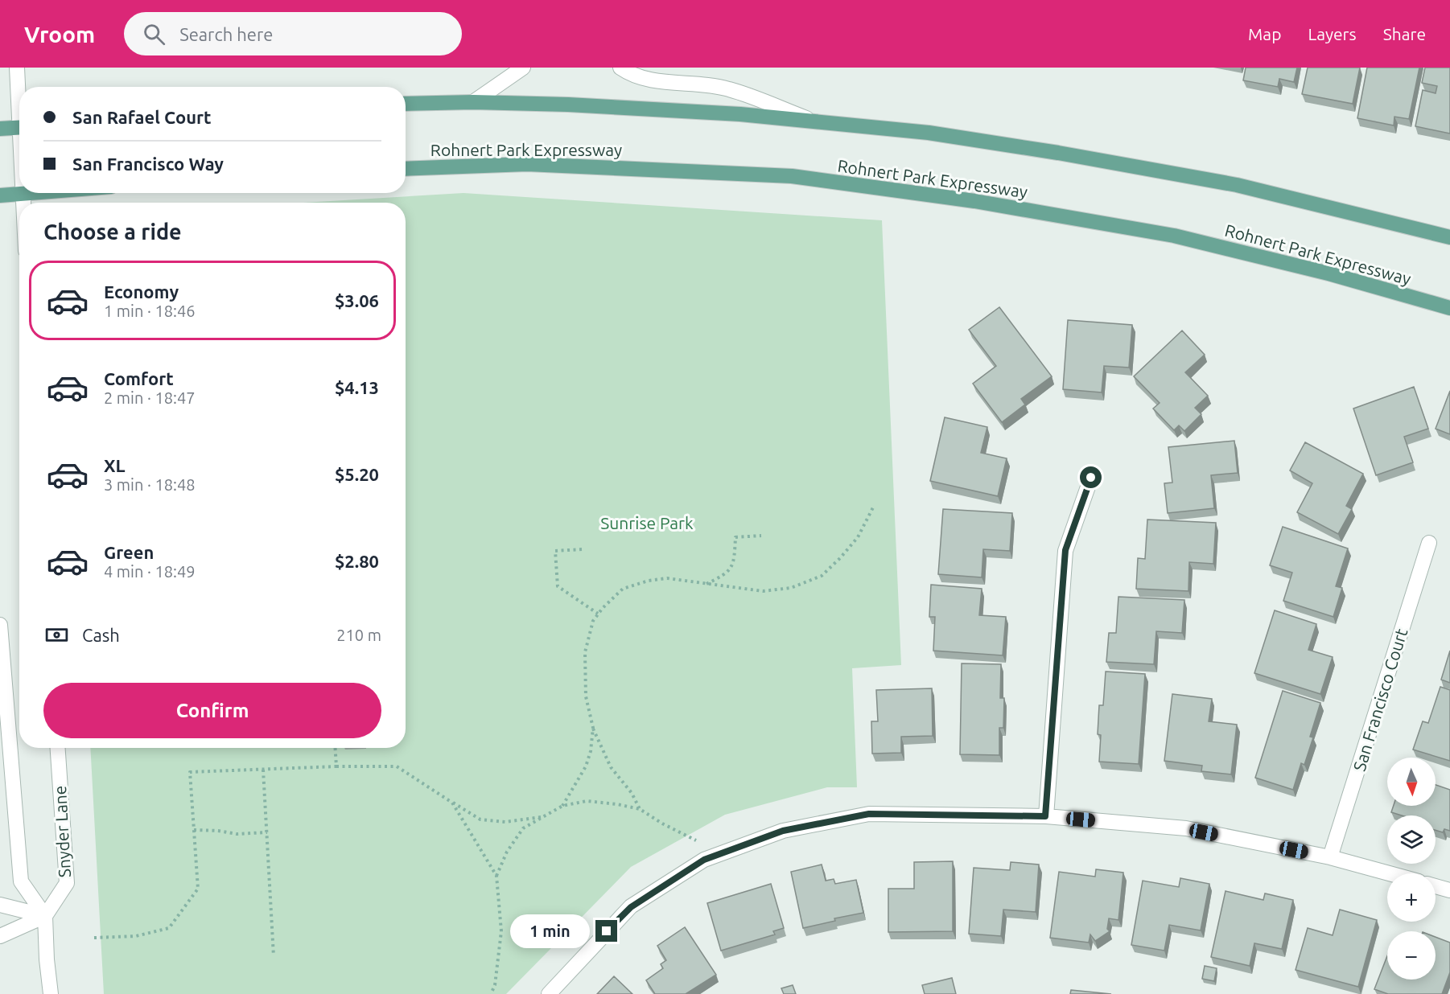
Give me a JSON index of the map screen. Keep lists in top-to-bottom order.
{
  "streets": {
    "main road": ["Rohnert Park Expressway"],
    "street": ["San Francisco Court", "Snyder Lane"]
  },
  "parks": ["Sunrise Park"],
  "north": "bottom",
  "page": {
    "header": "Vroom",
    "search": "Search here",
    "nav": ["Map", "Layers", "Share"],
    "banner": ["San Rafael Court", "San Francisco Way"],
    "heading": "Choose a ride",
    "list": [
      {
        "name": "Economy",
        "note": "1 min · 18:46",
        "value": "$3.06"
      },
      {
        "name": "Comfort",
        "note": "2 min · 18:47",
        "value": "$4.13"
      },
      {
        "name": "XL",
        "note": "3 min · 18:48",
        "value": "$5.20"
      },
      {
        "name": "Green",
        "note": "4 min · 18:49",
        "value": "$2.80"
      }
    ],
    "pay": ["Cash", "210 m"],
    "buttons": "Confirm",
    "map_buttons": ["+", "−"],
    "bubble": "1 min"
  }
}
